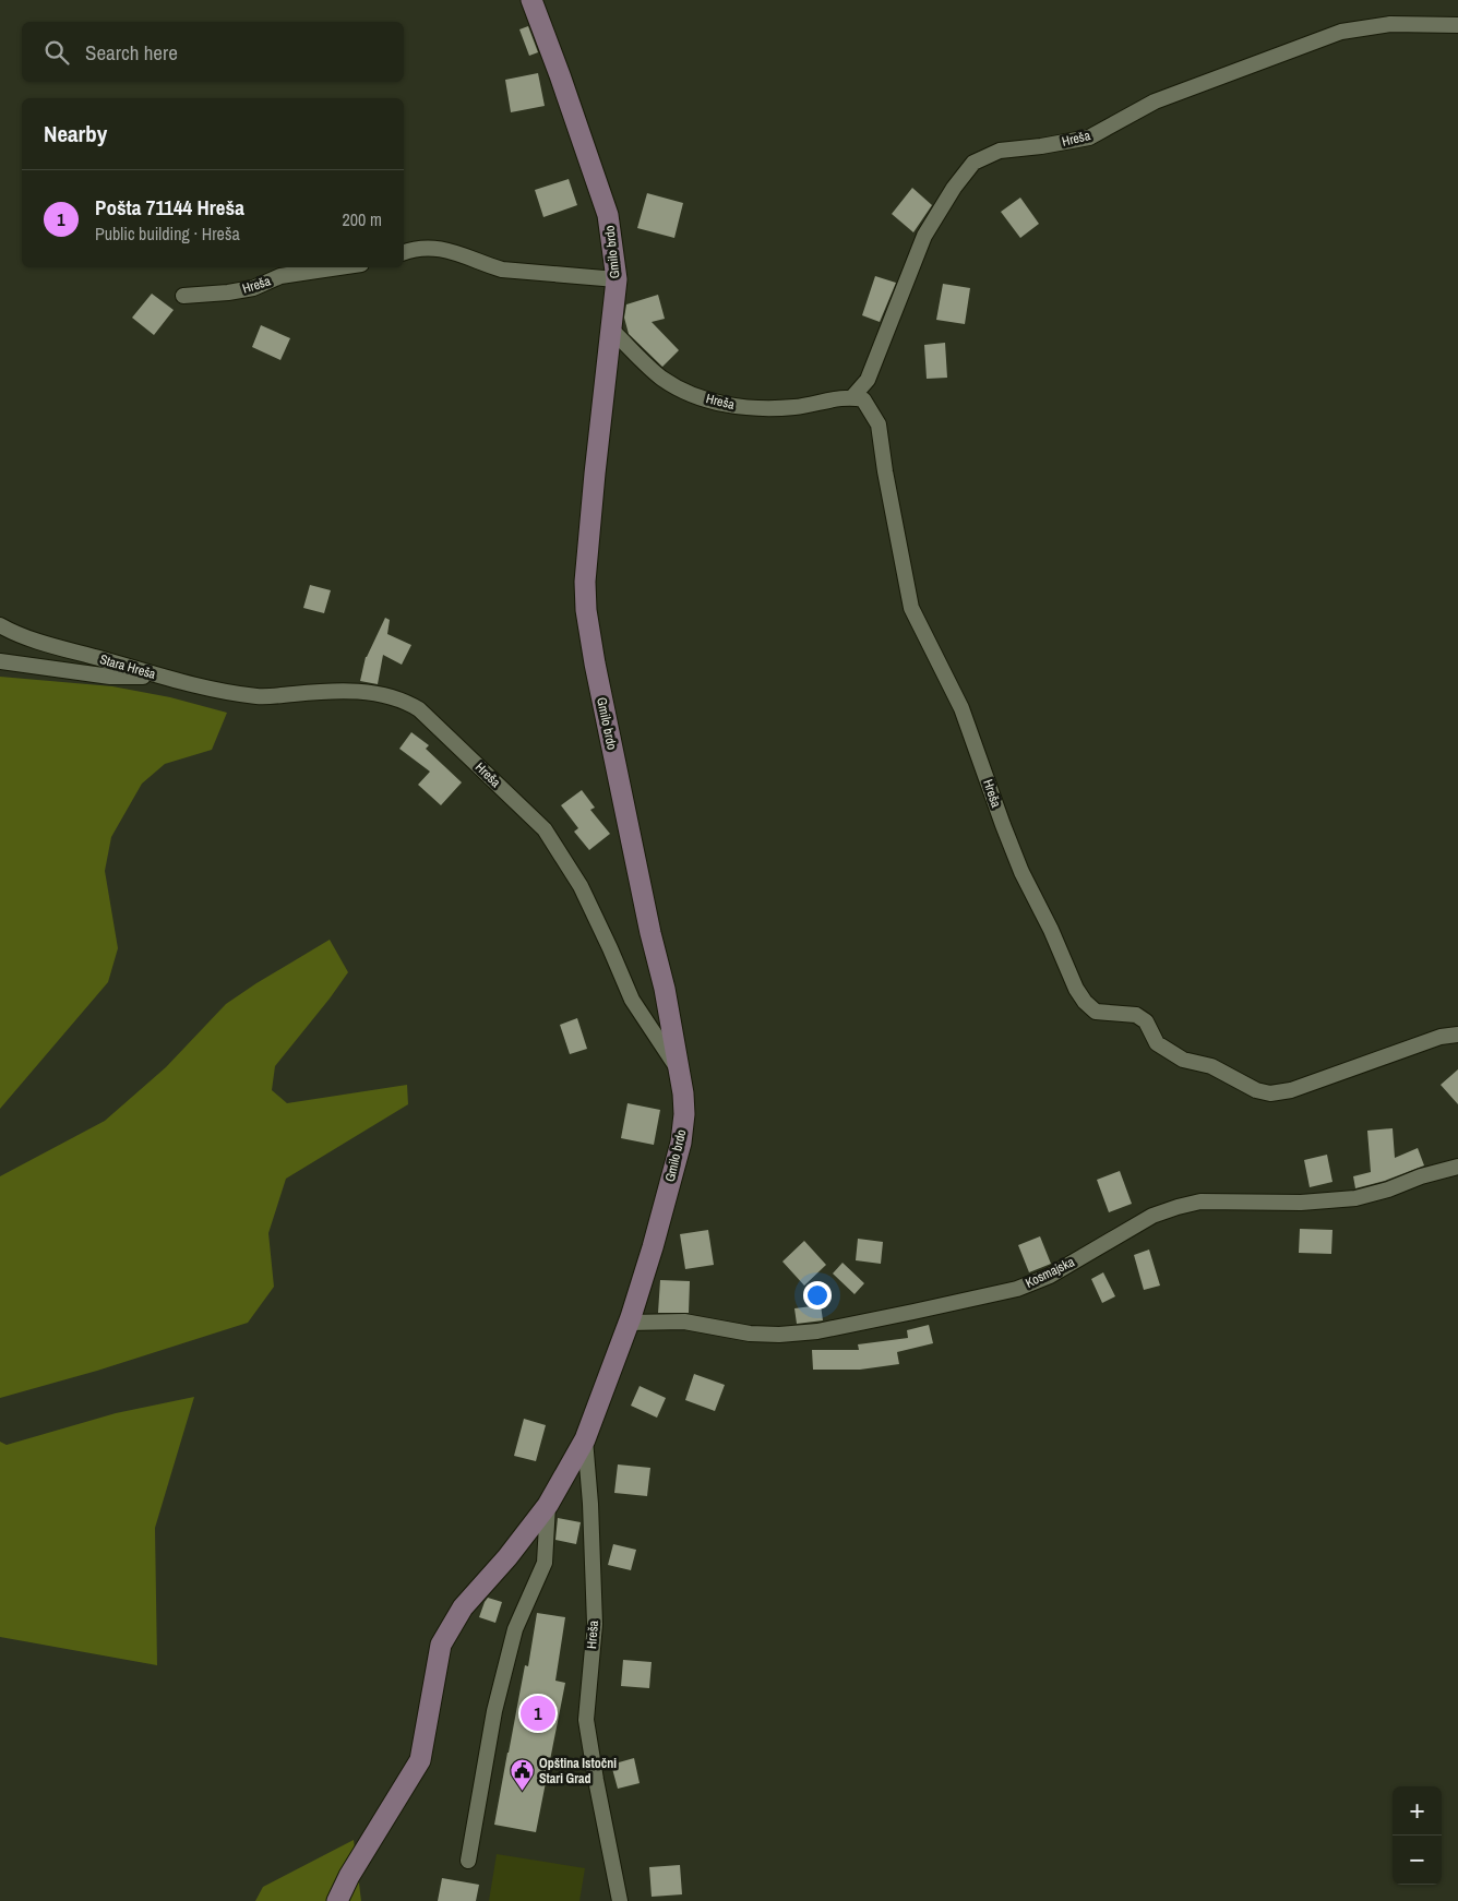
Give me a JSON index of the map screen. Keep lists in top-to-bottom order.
{
  "streets": {
    "main road": ["Gmilo brdo"],
    "street": ["Hreša", "Stara Hreša", "Kosmajska"]
  },
  "crossings": [
    ["Hreša", "Gmilo brdo"],
    ["Hreša", "Stara Hreša"],
    ["Gmilo brdo", "Kosmajska"]
  ],
  "places": {
    "public building": ["Opština Istočni Stari Grad"]
  },
  "page": {
    "search": "Search here",
    "heading": "Nearby",
    "list": [
      {
        "mark": "1",
        "name": "Pošta 71144 Hreša",
        "note": "Public building · Hreša",
        "value": "200 m"
      }
    ],
    "pins": "1",
    "map_buttons": ["+", "−"]
  }
}
